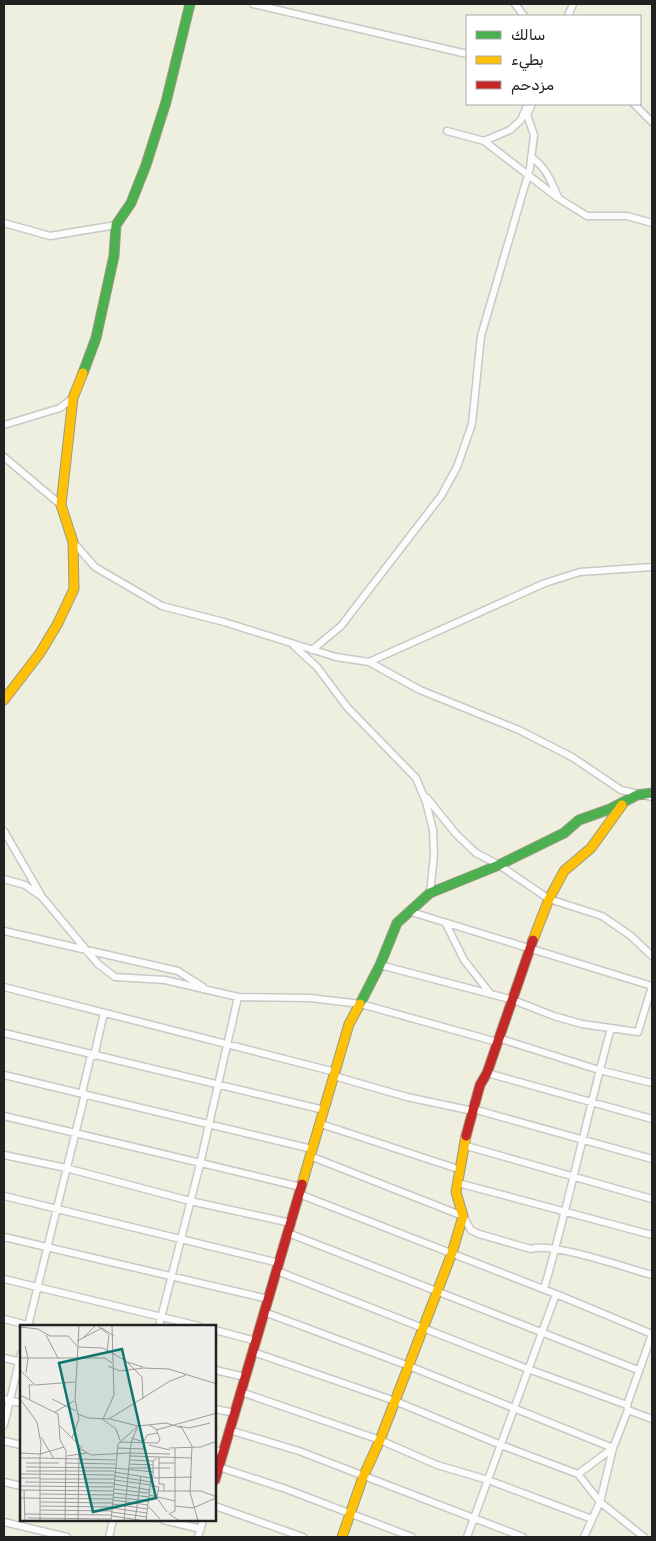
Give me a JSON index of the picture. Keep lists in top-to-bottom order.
{
  "legend": ["سالك", "بطيء", "مزدحم"]
}
